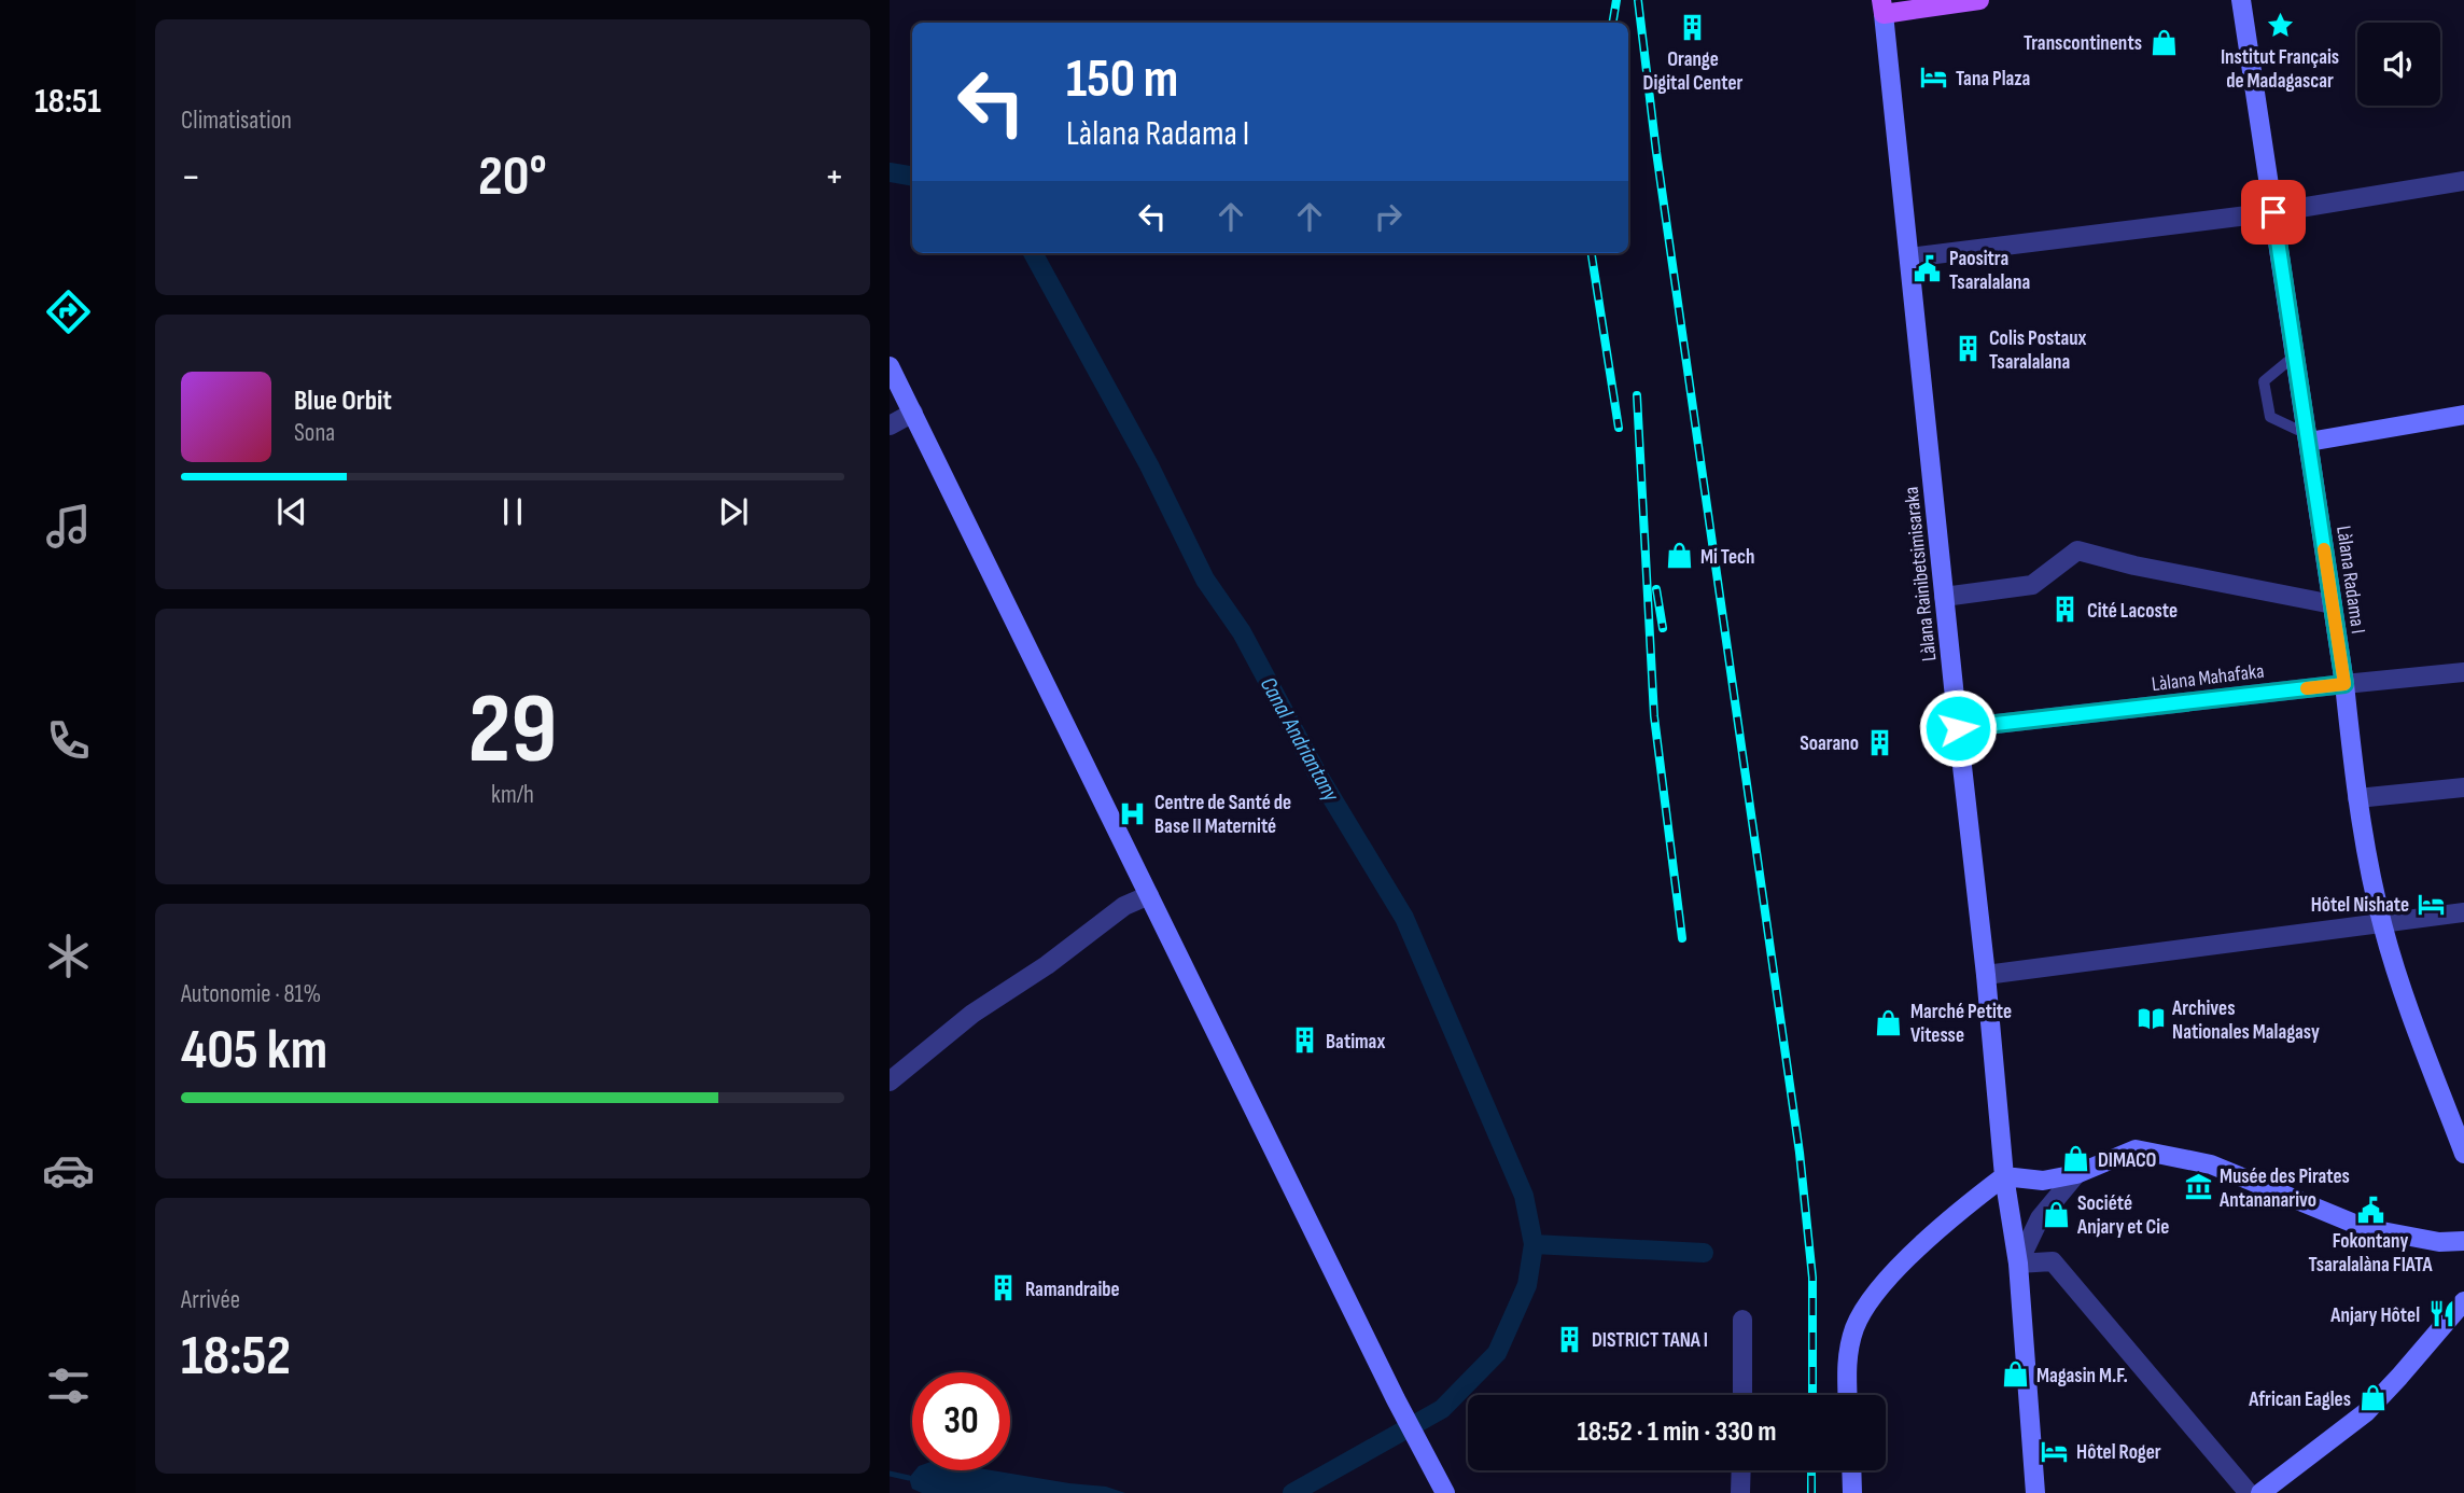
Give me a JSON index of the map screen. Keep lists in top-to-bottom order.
{
  "streets": {
    "street": ["Làlana Rainibetsimisaraka", "Làlana Radama I", "Làlana Mahafaka"]
  },
  "crossings": [
    ["Làlana Rainibetsimisaraka", "Làlana Mahafaka"],
    ["Làlana Radama I", "Làlana Mahafaka"]
  ],
  "water": ["Canal Andriantany"],
  "places": {
    "place": ["Institut Français de Madagascar"],
    "building": [
      "Orange Digital Center",
      "Colis Postaux Tsaralalana",
      "Cité Lacoste",
      "Soarano",
      "Batimax",
      "Ramandraibe",
      "DISTRICT TANA I"
    ],
    "shop": [
      "Transcontinents",
      "Mi Tech",
      "Marché Petite Vitesse",
      "DIMACO",
      "Société Anjary et Cie",
      "Magasin M.F.",
      "African Eagles"
    ],
    "hotel": ["Tana Plaza", "Hôtel Nishate", "Hôtel Roger"],
    "public building": ["Paositra Tsaralalana", "Fokontany Tsaralalàna FIATA"],
    "hospital": ["Centre de Santé de Base II Maternité"],
    "library": ["Archives Nationales Malagasy"],
    "museum": ["Musée des Pirates Antananarivo"],
    "restaurant": ["Anjary Hôtel"]
  },
  "page": {
    "tabs": "18:51",
    "tile": [
      "Climatisation",
      ["29", "km/h"],
      ["Autonomie · 81%", "405 km"],
      ["Arrivée", "18:52"]
    ],
    "turn": ["150 m", "Làlana Radama I"],
    "heat": ["−", "20°", "+"],
    "song": ["Blue Orbit", "Sona"],
    "limit": "30",
    "trip": "18:52 · 1 min · 330 m"
  }
}
